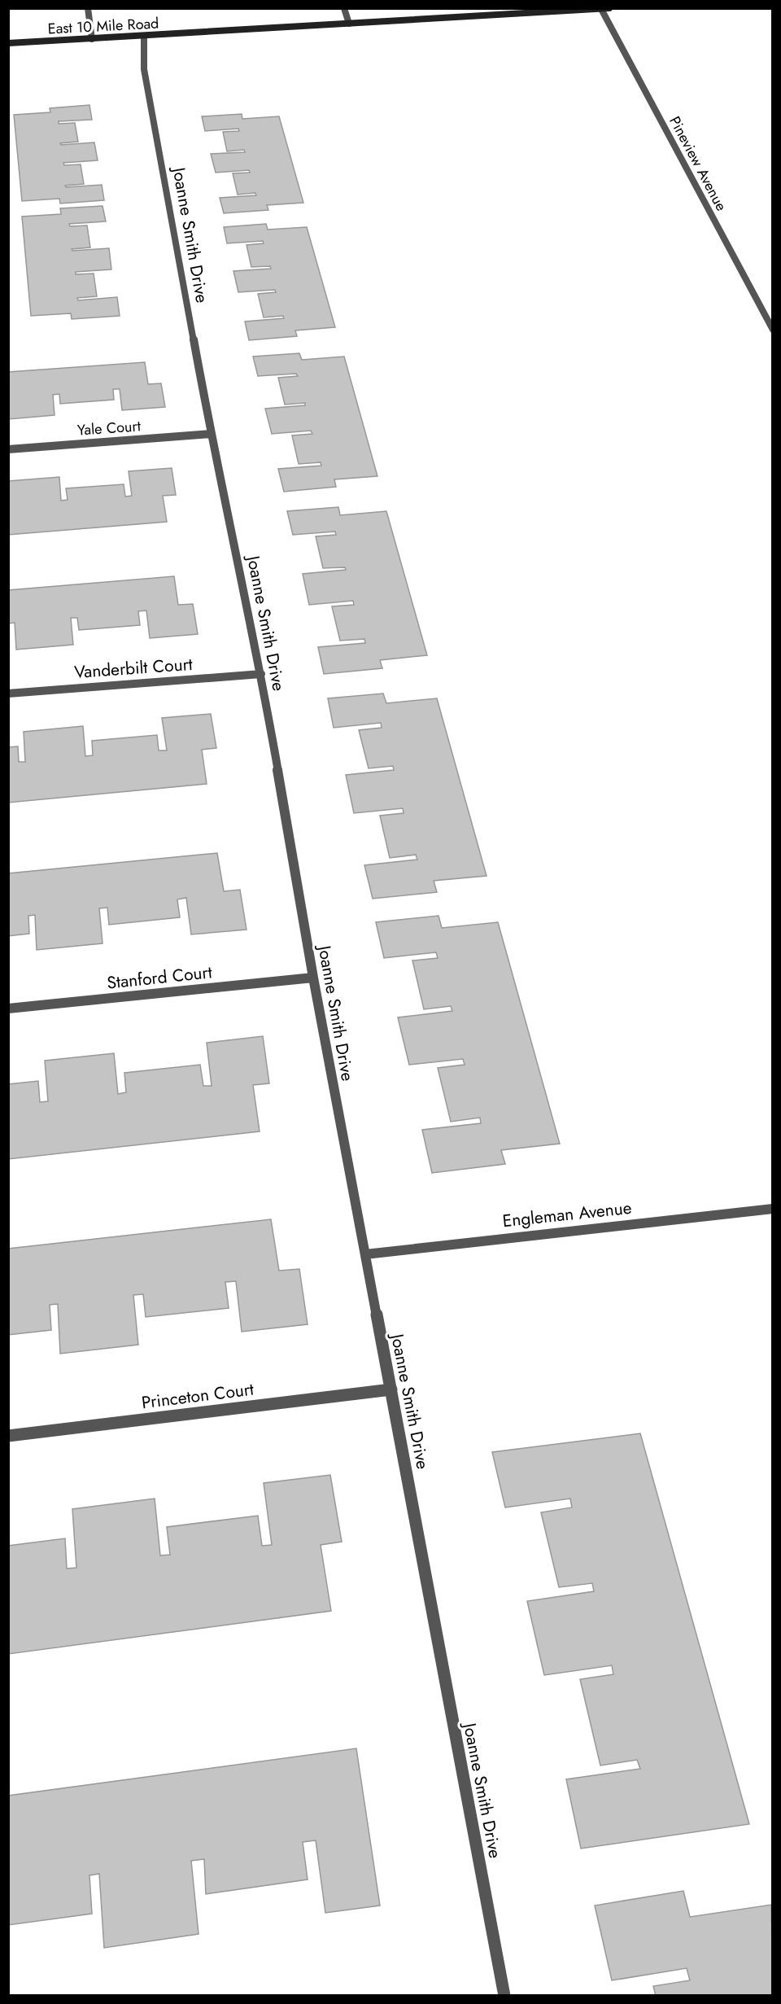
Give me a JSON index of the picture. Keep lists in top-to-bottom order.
{
  "streets": {
    "main road": ["East 10 Mile Road"],
    "street": [
      "Pineview Avenue",
      "Joanne Smith Drive",
      "Yale Court",
      "Vanderbilt Court",
      "Stanford Court",
      "Engleman Avenue",
      "Princeton Court"
    ]
  },
  "crossings": [
    ["East 10 Mile Road", "Pineview Avenue"],
    ["East 10 Mile Road", "Joanne Smith Drive"],
    ["Joanne Smith Drive", "Yale Court"],
    ["Joanne Smith Drive", "Vanderbilt Court"],
    ["Joanne Smith Drive", "Stanford Court"],
    ["Joanne Smith Drive", "Engleman Avenue"],
    ["Joanne Smith Drive", "Princeton Court"]
  ]
}
